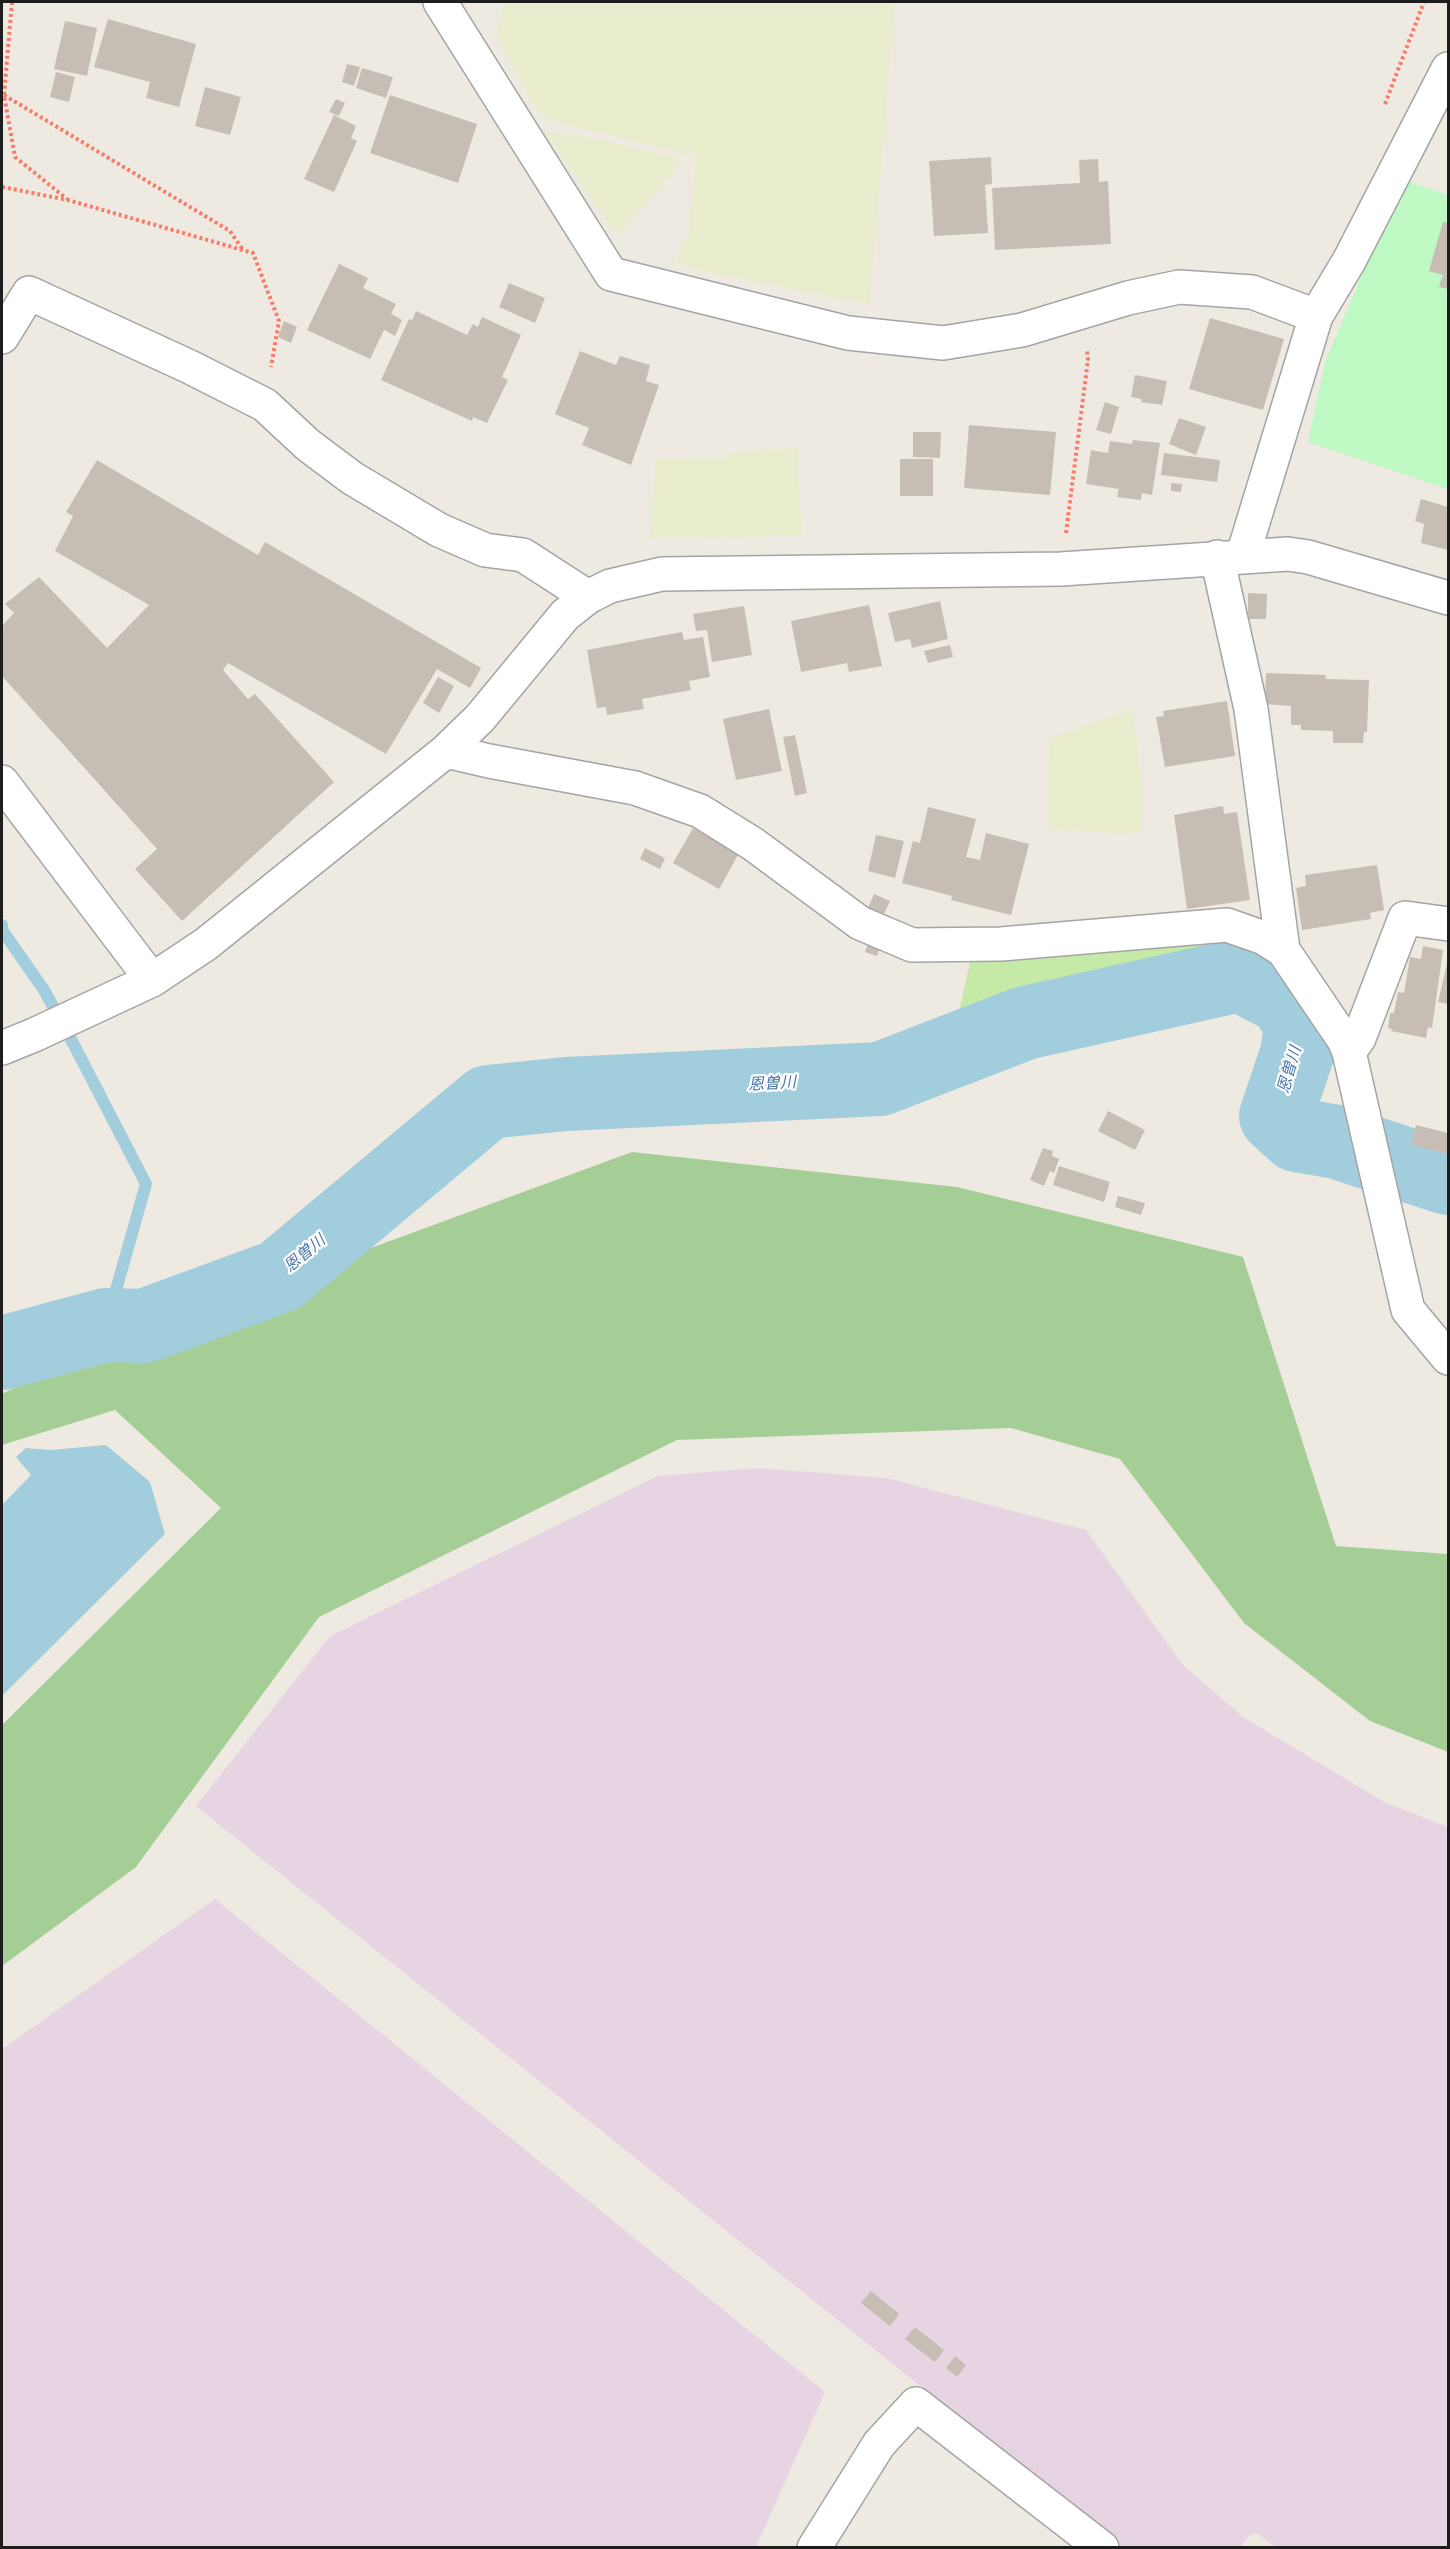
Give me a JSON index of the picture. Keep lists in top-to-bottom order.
{
  "water": ["恩曽川"]
}
